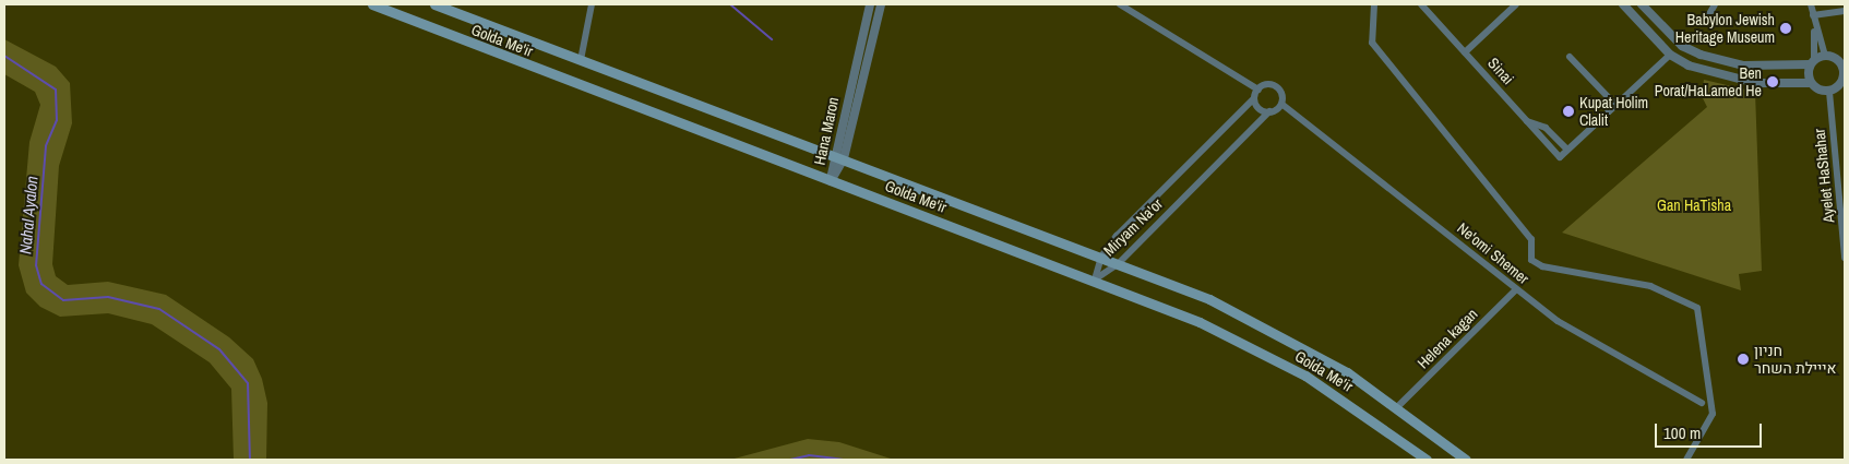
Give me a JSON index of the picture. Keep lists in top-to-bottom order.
{
  "streets": {
    "main road": ["Golda Me'ir"],
    "street": [
      "Sinai",
      "Hana Maron",
      "Ayelet HaShahar",
      "Miryam Na'or",
      "Ne'omi Shemer",
      "Helena kagan"
    ]
  },
  "crossings": [
    ["Golda Me'ir", "Hana Maron"],
    ["Golda Me'ir", "Miryam Na'or"],
    ["Golda Me'ir", "Helena kagan"],
    ["Miryam Na'or", "Ne'omi Shemer"],
    ["Ne'omi Shemer", "Helena kagan"]
  ],
  "water": ["Nahal Ayalon"],
  "parks": ["Gan HaTisha"],
  "places": [
    "Babylon Jewish Heritage Museum",
    "Ben Porat/HaLamed He",
    "Kupat Holim Clalit",
    "חניון אייילת השחר"
  ],
  "scale_bar": "100 m"
}
